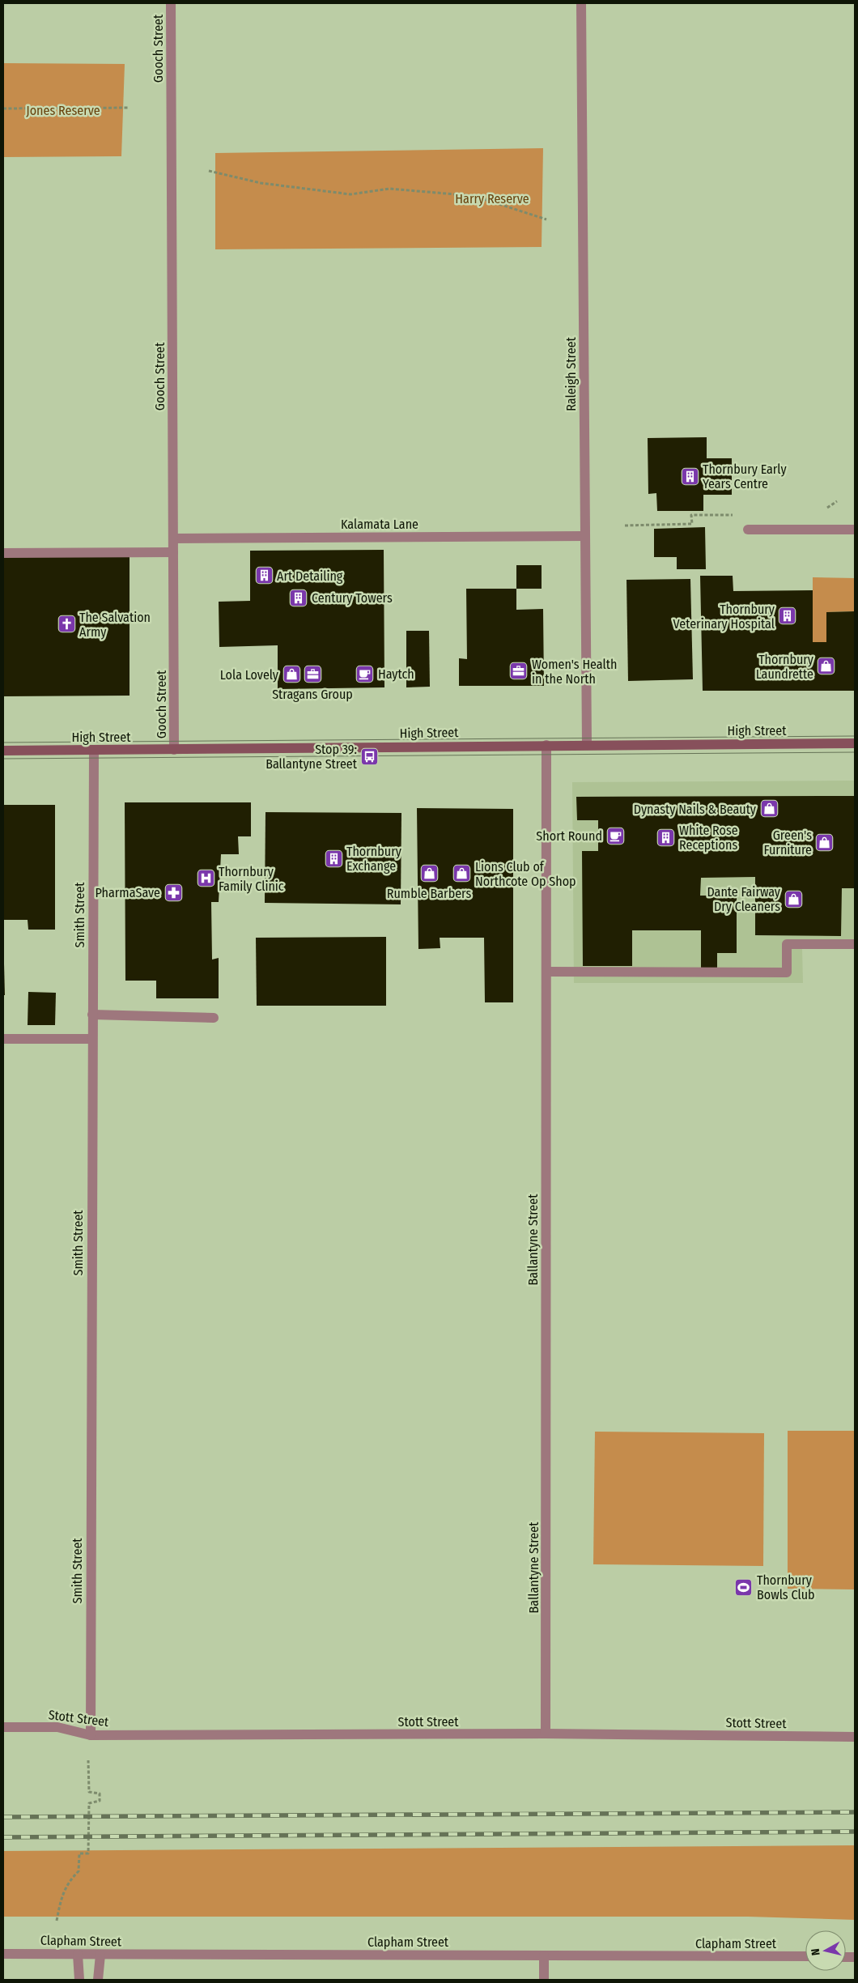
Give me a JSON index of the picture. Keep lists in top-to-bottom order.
{
  "streets": {
    "main road": ["High Street"],
    "street": [
      "Gooch Street",
      "Raleigh Street",
      "Kalamata Lane",
      "Smith Street",
      "Ballantyne Street",
      "Stott Street",
      "Clapham Street"
    ]
  },
  "crossings": [
    ["Gooch Street", "Kalamata Lane"],
    ["Gooch Street", "High Street"],
    ["Raleigh Street", "Kalamata Lane"],
    ["Raleigh Street", "High Street"],
    ["High Street", "Smith Street"],
    ["High Street", "Ballantyne Street"],
    ["Smith Street", "Stott Street"],
    ["Ballantyne Street", "Stott Street"]
  ],
  "parks": ["Jones Reserve", "Harry Reserve"],
  "places": {
    "building": [
      "Thornbury Early Years Centre",
      "Art Detailing",
      "Century Towers",
      "Thornbury Veterinary Hospital",
      "White Rose Receptions",
      "Thornbury Exchange"
    ],
    "church": ["The Salvation Army"],
    "shop": [
      "Thornbury Laundrette",
      "Lola Lovely",
      "Dynasty Nails & Beauty",
      "Green's Furniture",
      "Rumble Barbers",
      "Lions Club of Northcote Op Shop",
      "Dante Fairway Dry Cleaners"
    ],
    "office": ["Women's Health in the North", "Stragans Group"],
    "cafe": ["Haytch", "Short Round"],
    "bus stop": ["Stop 39: Ballantyne Street"],
    "hospital": ["Thornbury Family Clinic"],
    "pharmacy": ["PharmaSave"],
    "sports": ["Thornbury Bowls Club"]
  },
  "north": "left"
}
